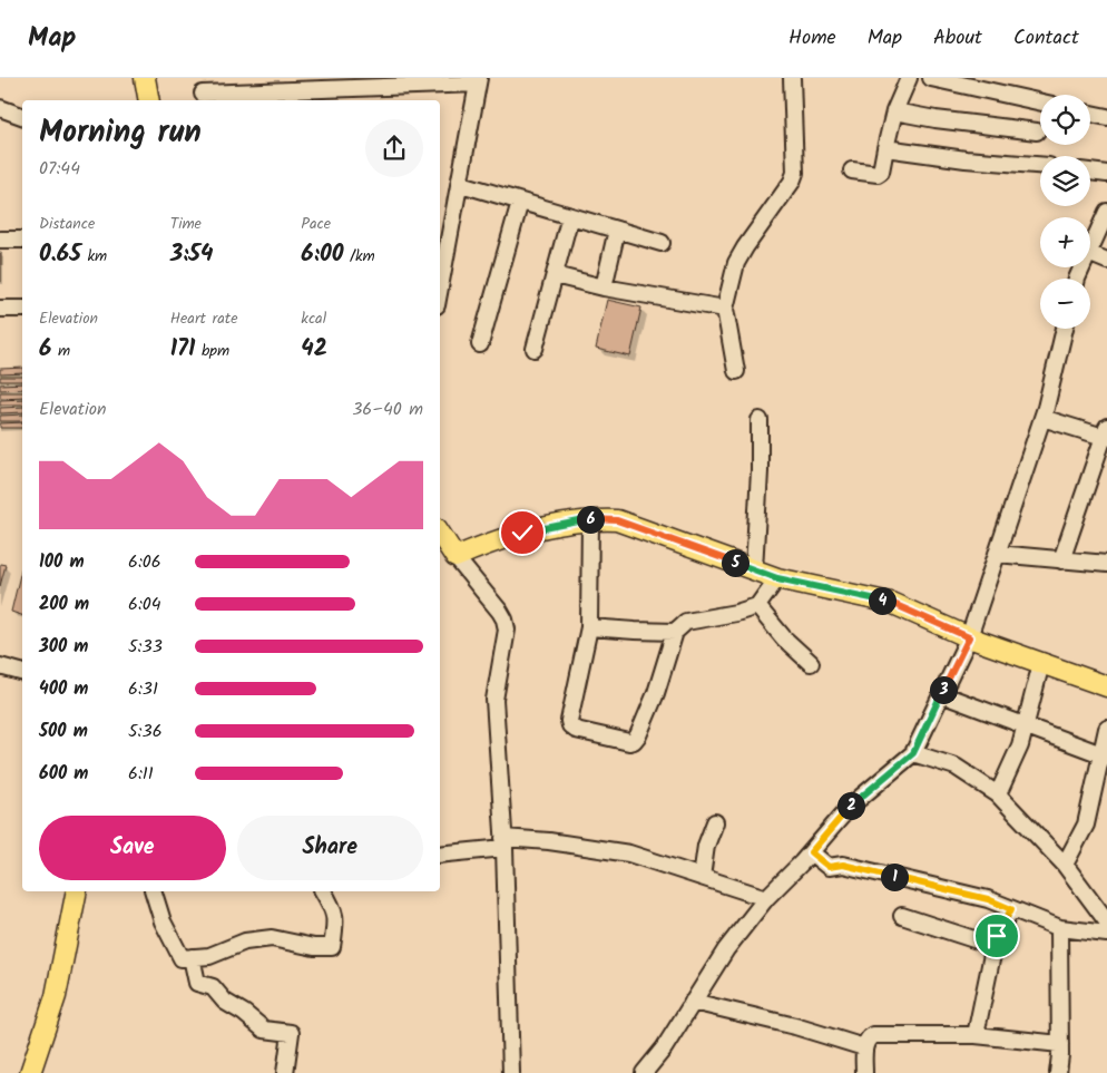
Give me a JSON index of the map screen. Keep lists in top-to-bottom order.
{
  "page": {
    "header": "Map",
    "nav": [
      "Home",
      "Map",
      "About",
      "Contact"
    ],
    "map_buttons": ["+", "−"],
    "heading": ["Morning run", "07:44"],
    "stats": [
      ["Distance", "0.65 km"],
      ["Time", "3:54"],
      ["Pace", "6:00 /km"],
      ["Elevation", "6 m"],
      ["Heart rate", "171 bpm"],
      ["kcal", "42"]
    ],
    "chart": ["Elevation", "36–40 m"],
    "pins": [
      "6",
      "5",
      "4",
      "3",
      "2",
      "1"
    ],
    "list": [
      {
        "name": "100 m",
        "note": "6:06"
      },
      {
        "name": "200 m",
        "note": "6:04"
      },
      {
        "name": "300 m",
        "note": "5:33"
      },
      {
        "name": "400 m",
        "note": "6:31"
      },
      {
        "name": "500 m",
        "note": "5:36"
      },
      {
        "name": "600 m",
        "note": "6:11"
      }
    ],
    "buttons": ["Save", "Share"]
  }
}
